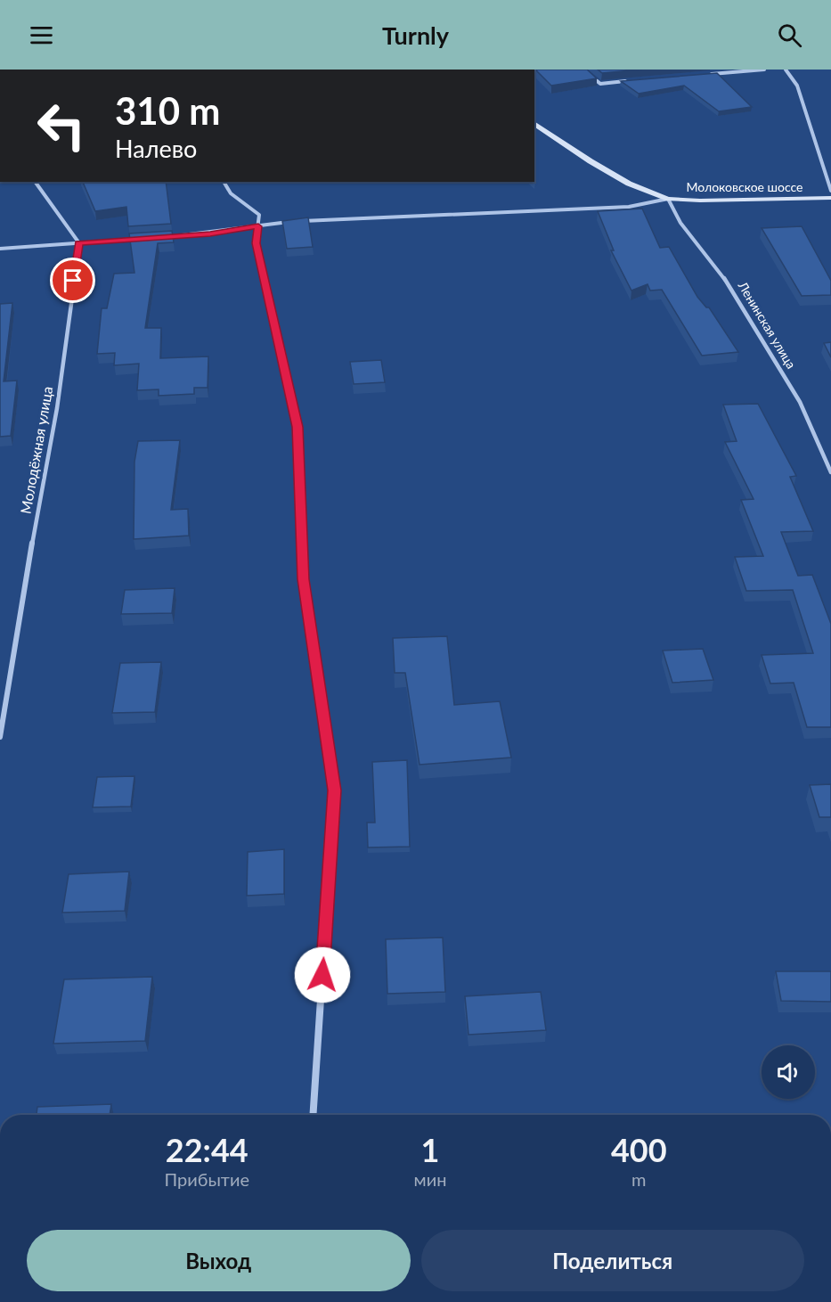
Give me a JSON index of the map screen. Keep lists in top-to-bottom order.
{
  "streets": {
    "main road": ["Молоковское шоссе"],
    "street": ["Ленинская улица", "Молодёжная улица"]
  },
  "crossings": [
    ["Молоковское шоссе", "Ленинская улица"]
  ],
  "page": {
    "header": "Turnly",
    "turn": ["310 m", "Налево"],
    "eta": [
      "22:44",
      "Прибытие",
      "1",
      "мин",
      "400",
      "m"
    ],
    "buttons": ["Выход", "Поделиться"]
  }
}
